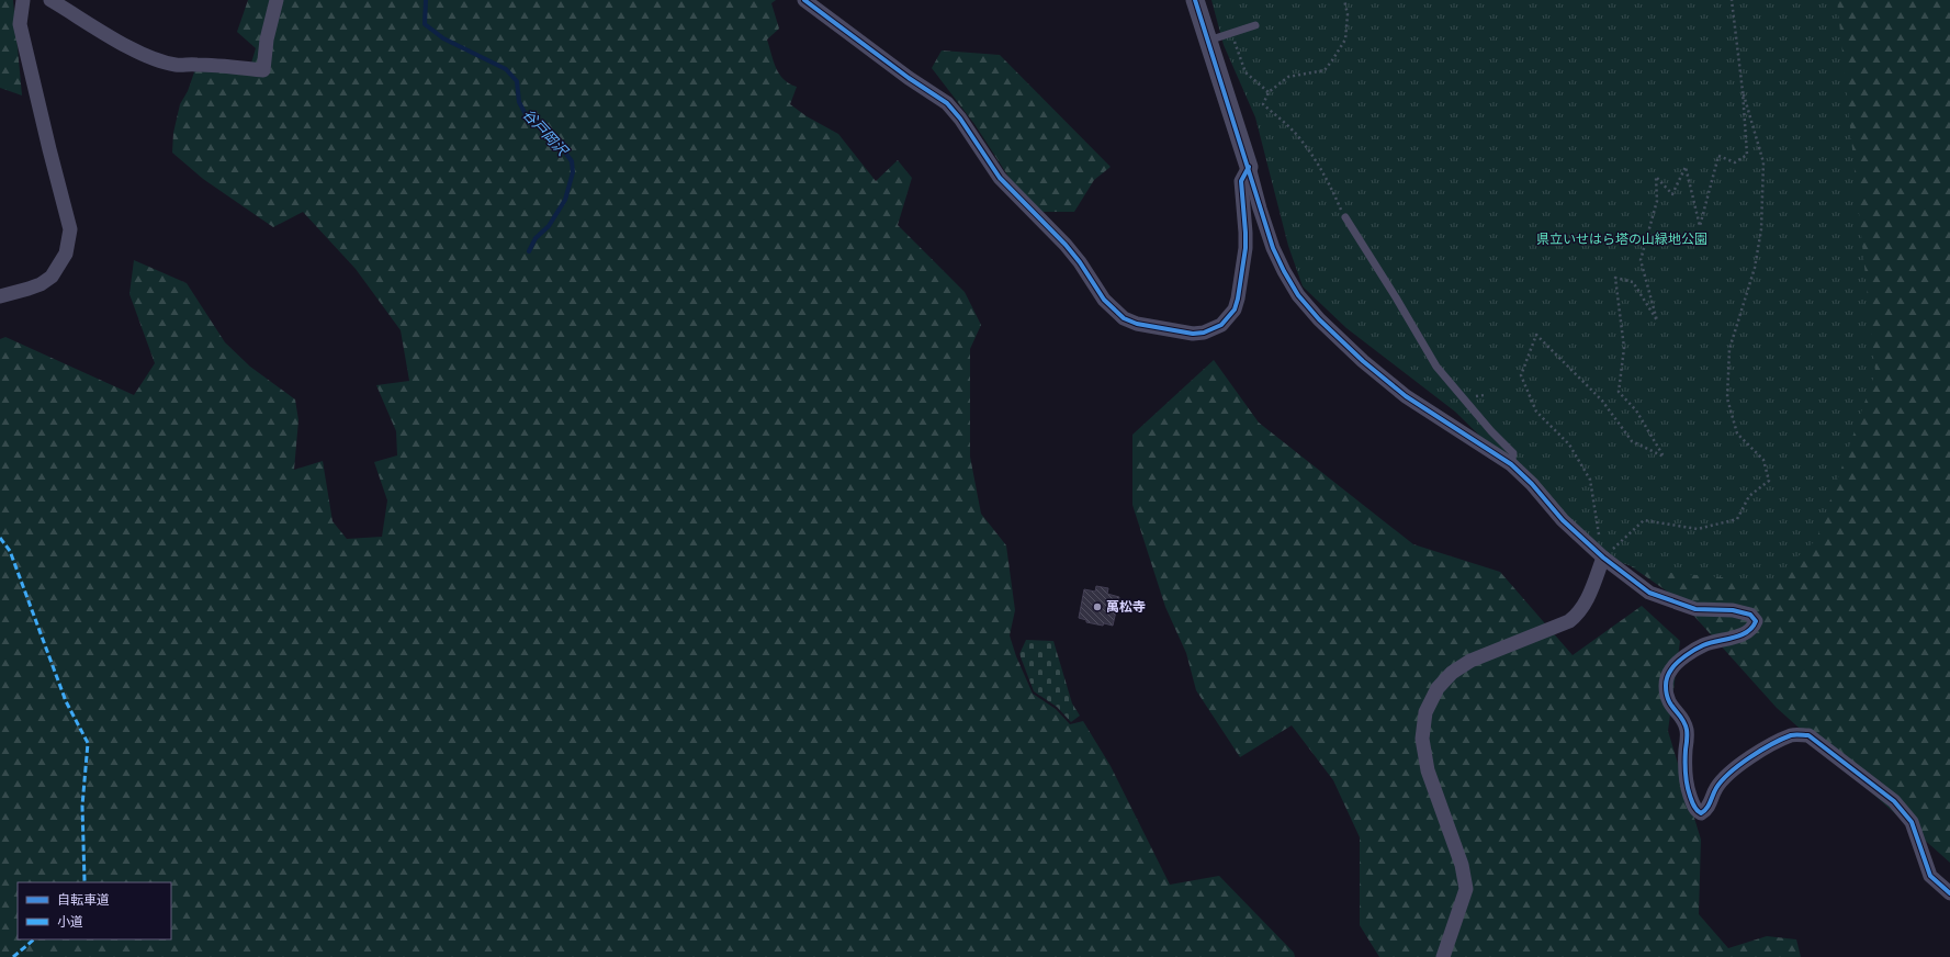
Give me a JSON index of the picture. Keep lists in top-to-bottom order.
{
  "water": ["谷戸岡沢"],
  "parks": ["県立いせはら塔の山緑地公園"],
  "places": ["萬松寺"],
  "legend": ["自転車道", "小道"]
}
